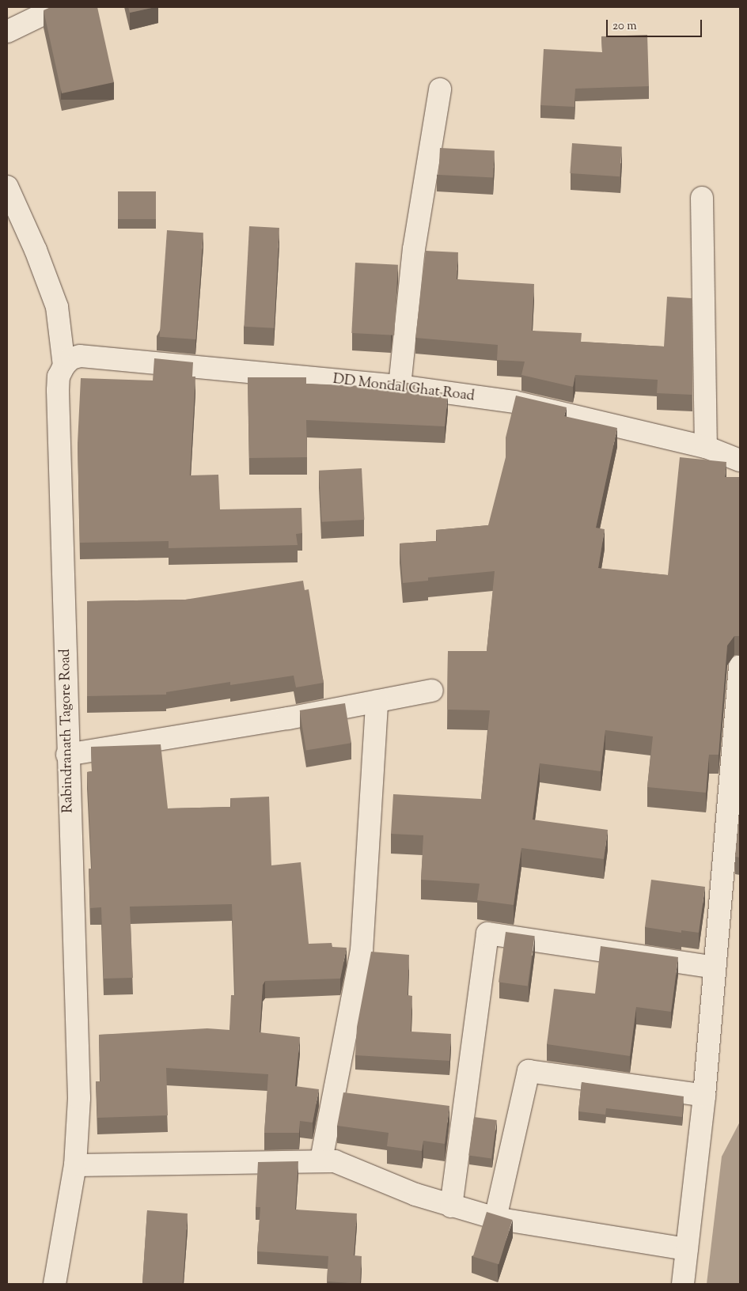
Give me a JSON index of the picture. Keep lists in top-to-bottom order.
{
  "streets": {
    "street": ["DD Mondal Ghat Road", "Rabindranath Tagore Road"]
  },
  "crossings": [
    ["DD Mondal Ghat Road", "Rabindranath Tagore Road"]
  ],
  "scale_bar": "20 m"
}
